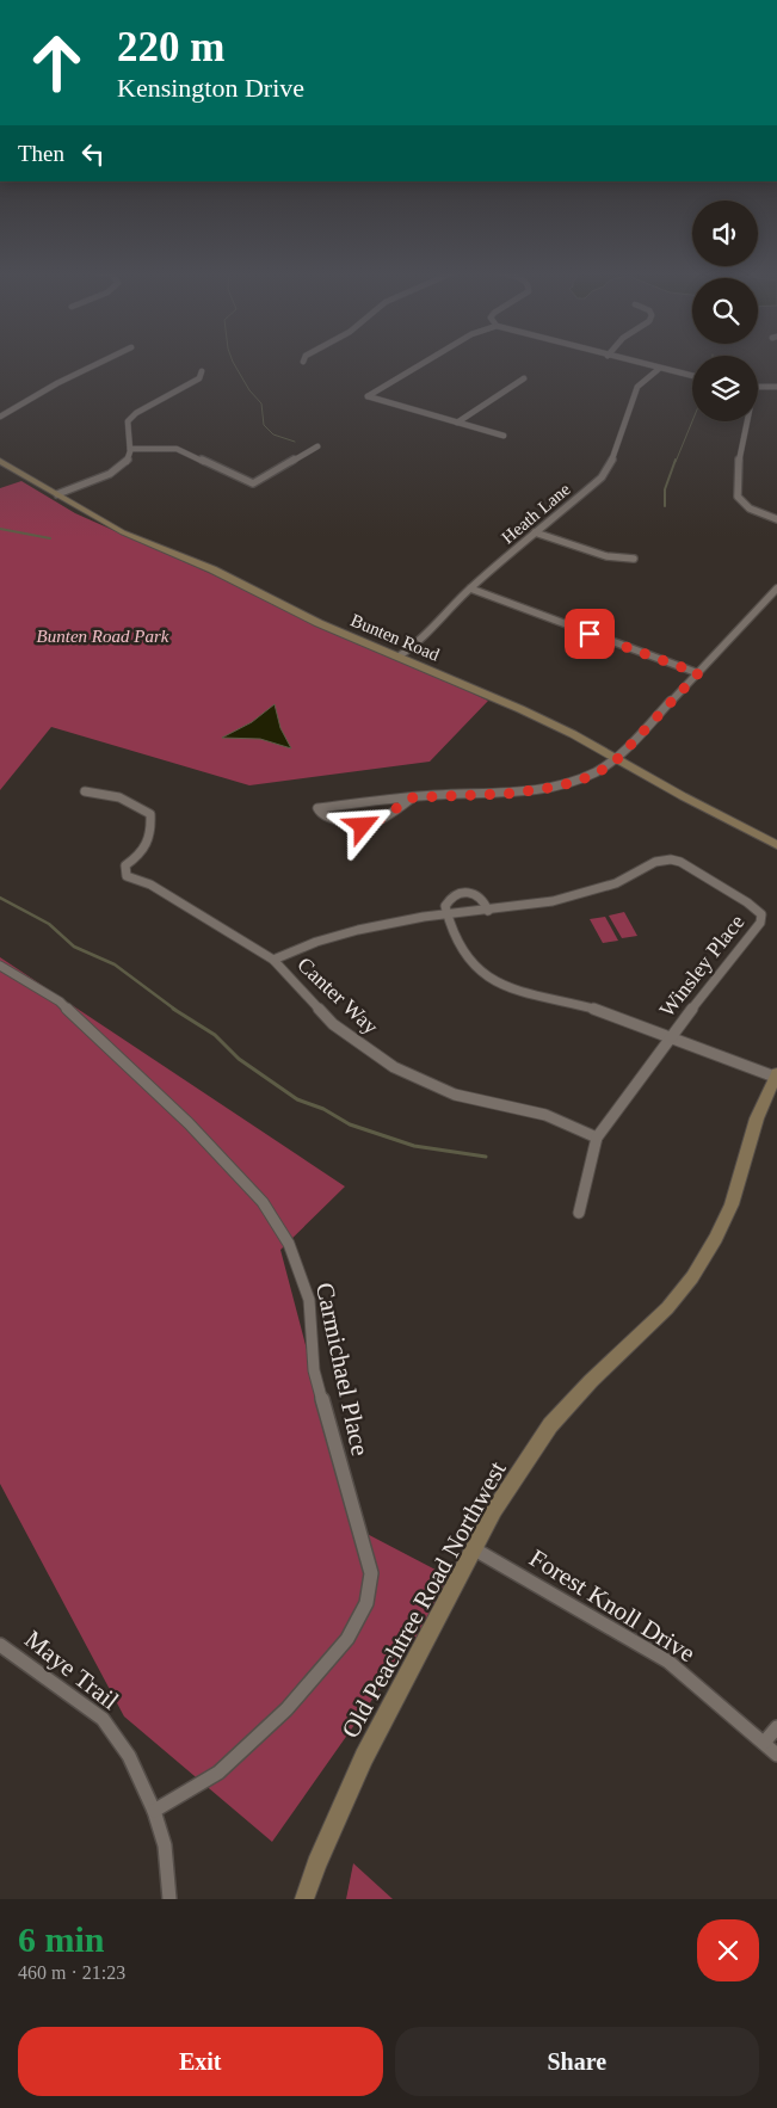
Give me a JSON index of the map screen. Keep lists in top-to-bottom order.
{
  "streets": {
    "street": [
      "Heath Lane",
      "Bunten Road",
      "Winsley Place",
      "Canter Way",
      "Carmichael Place",
      "Old Peachtree Road Northwest",
      "Forest Knoll Drive",
      "Maye Trail"
    ]
  },
  "crossings": [
    ["Heath Lane", "Bunten Road"],
    ["Winsley Place", "Canter Way"],
    ["Carmichael Place", "Maye Trail"],
    ["Old Peachtree Road Northwest", "Forest Knoll Drive"]
  ],
  "parks": ["Bunten Road Park"],
  "page": {
    "turn": ["220 m", "Kensington Drive"],
    "then": "Then",
    "heading": ["6 min", "460 m · 21:23"],
    "buttons": ["Exit", "Share"]
  }
}
